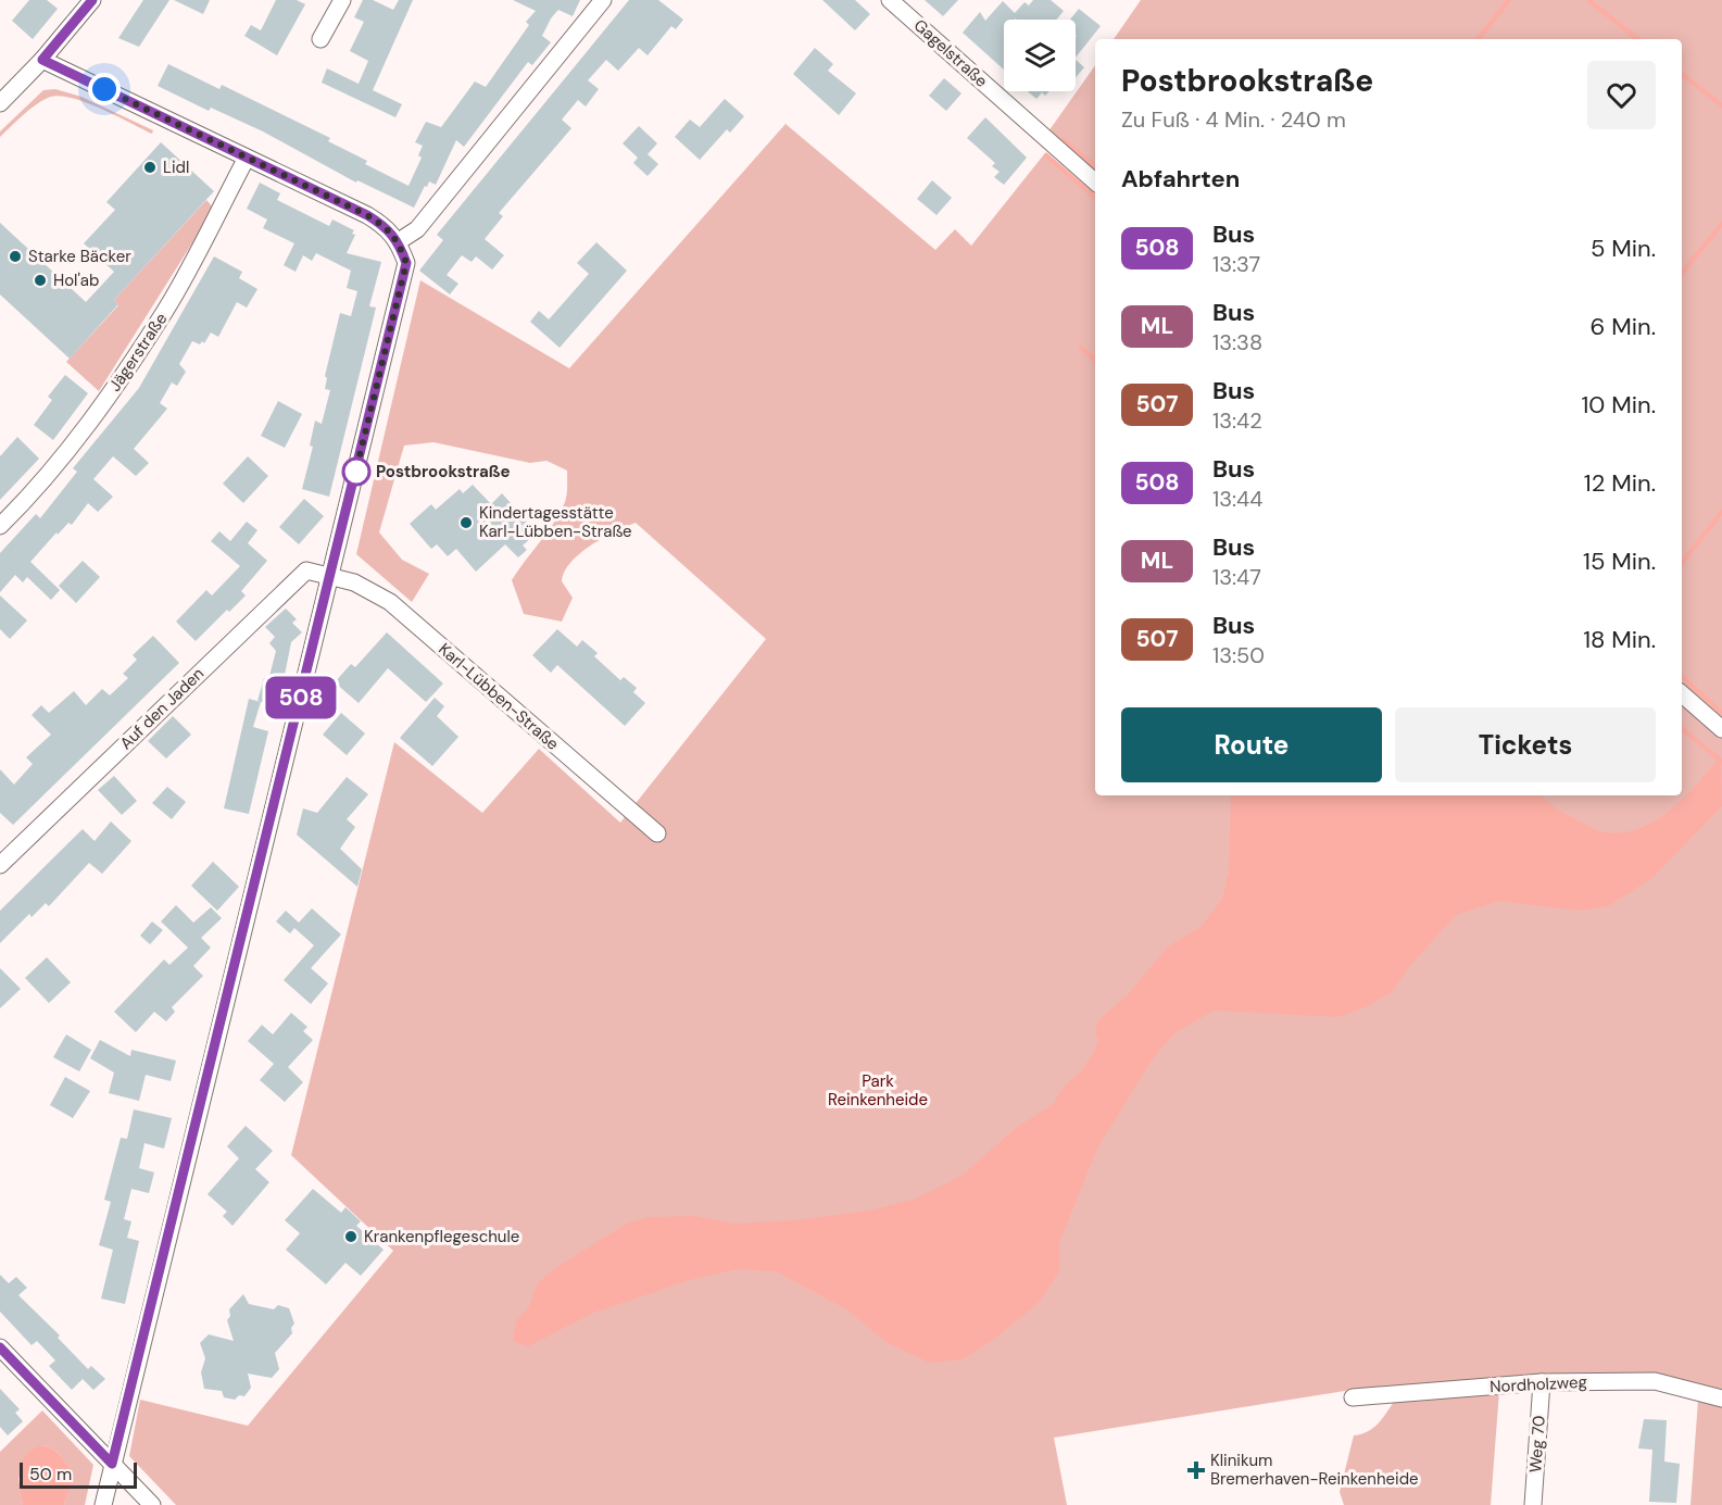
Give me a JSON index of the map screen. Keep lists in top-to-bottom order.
{
  "streets": {
    "street": [
      "Gagelstraße",
      "Jägerstraße",
      "Karl-Lübben-Straße",
      "Auf den Jaden",
      "Nordholzweg",
      "Weg 70"
    ]
  },
  "crossings": [
    ["Karl-Lübben-Straße", "Auf den Jaden"],
    ["Nordholzweg", "Weg 70"]
  ],
  "parks": ["Park Reinkenheide"],
  "places": {
    "other": [
      "Lidl",
      "Starke Bäcker",
      "Hol'ab",
      "Postbrookstraße",
      "Kindertagesstätte Karl-Lübben-Straße",
      "Krankenpflegeschule"
    ],
    "health": ["Klinikum Bremerhaven-Reinkenheide"]
  },
  "lines": ["bus line 508"],
  "scale_bar": "50 m",
  "page": {
    "on_map": "508",
    "heading": [
      ["Postbrookstraße", "Zu Fuß · 4 Min. · 240 m"],
      "Abfahrten"
    ],
    "list": [
      {
        "mark": "508",
        "name": "Bus",
        "note": "13:37",
        "value": "5 Min."
      },
      {
        "mark": "ML",
        "name": "Bus",
        "note": "13:38",
        "value": "6 Min."
      },
      {
        "mark": "507",
        "name": "Bus",
        "note": "13:42",
        "value": "10 Min."
      },
      {
        "mark": "508",
        "name": "Bus",
        "note": "13:44",
        "value": "12 Min."
      },
      {
        "mark": "ML",
        "name": "Bus",
        "note": "13:47",
        "value": "15 Min."
      },
      {
        "mark": "507",
        "name": "Bus",
        "note": "13:50",
        "value": "18 Min."
      }
    ],
    "buttons": ["Route", "Tickets"],
    "scale": "50 m"
  }
}
